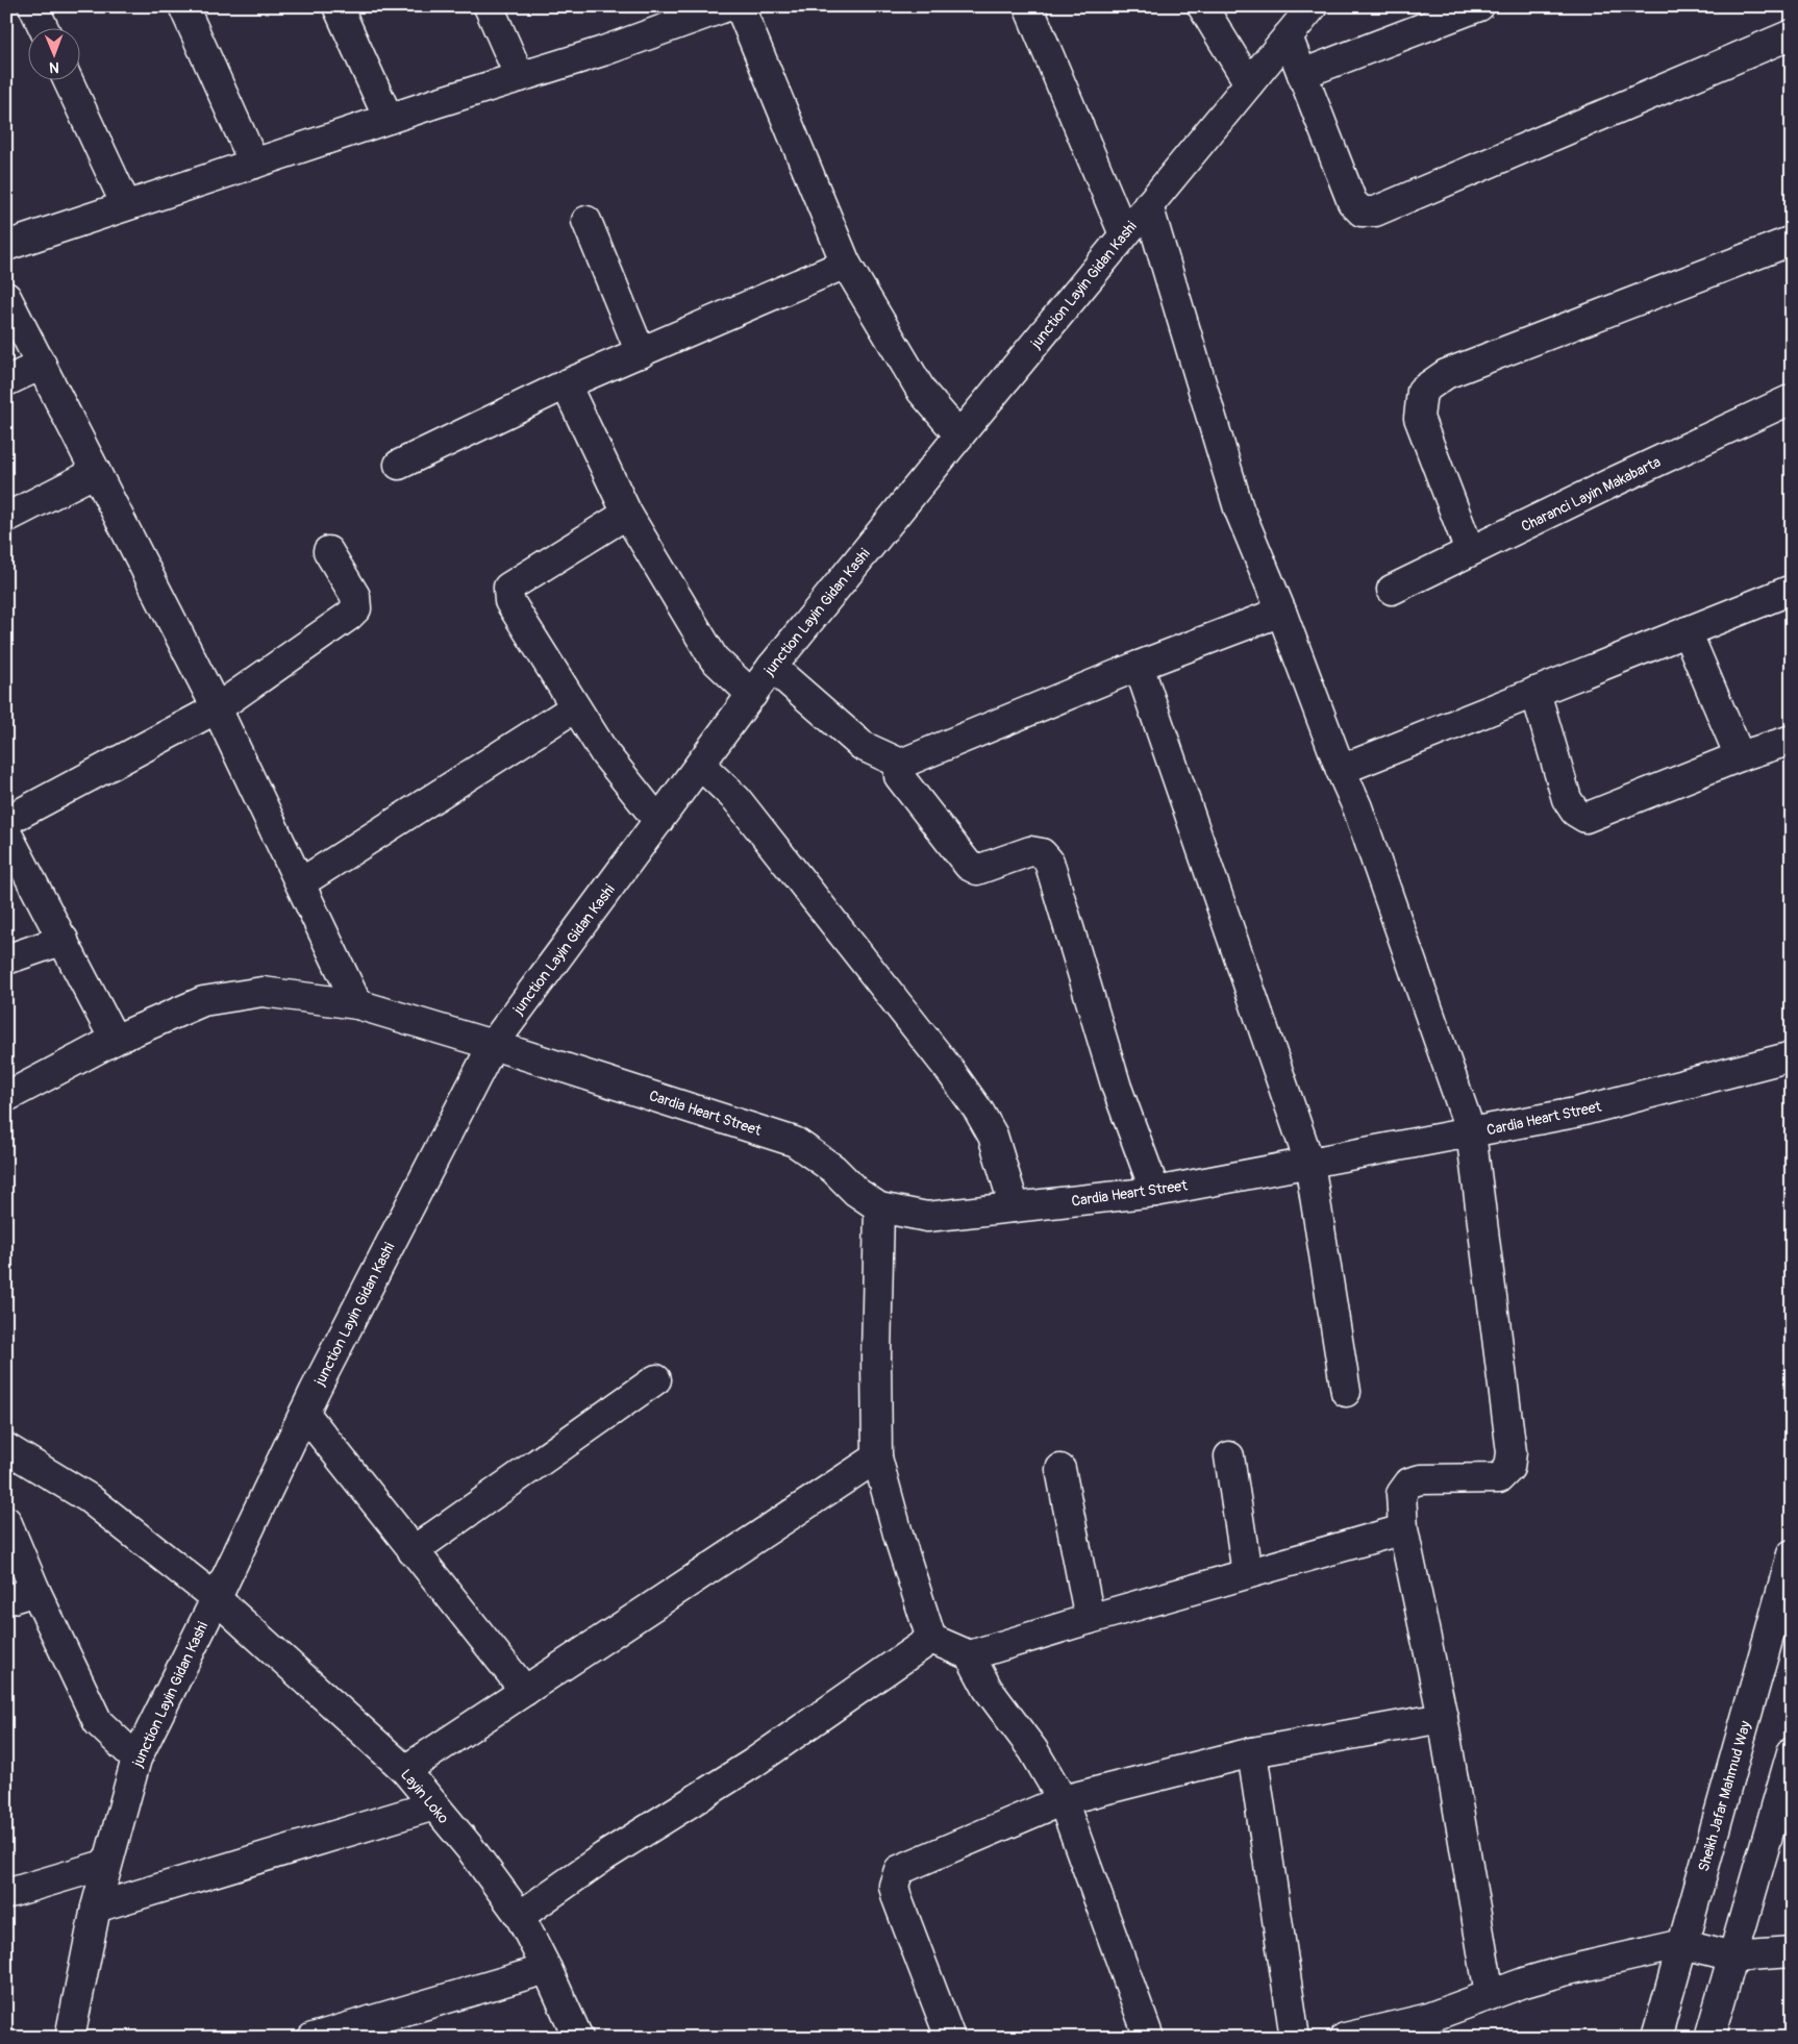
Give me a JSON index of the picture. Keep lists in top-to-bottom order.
{
  "streets": {
    "street": [
      "junction Layin Gidan Kashi",
      "Charanci Layin Makabarta",
      "Cardia Heart Street",
      "Layin Loko",
      "Sheikh Jafar Mahmud Way"
    ]
  },
  "crossings": [
    ["junction Layin Gidan Kashi", "Cardia Heart Street"],
    ["junction Layin Gidan Kashi", "Layin Loko"]
  ],
  "north": "bottom"
}
